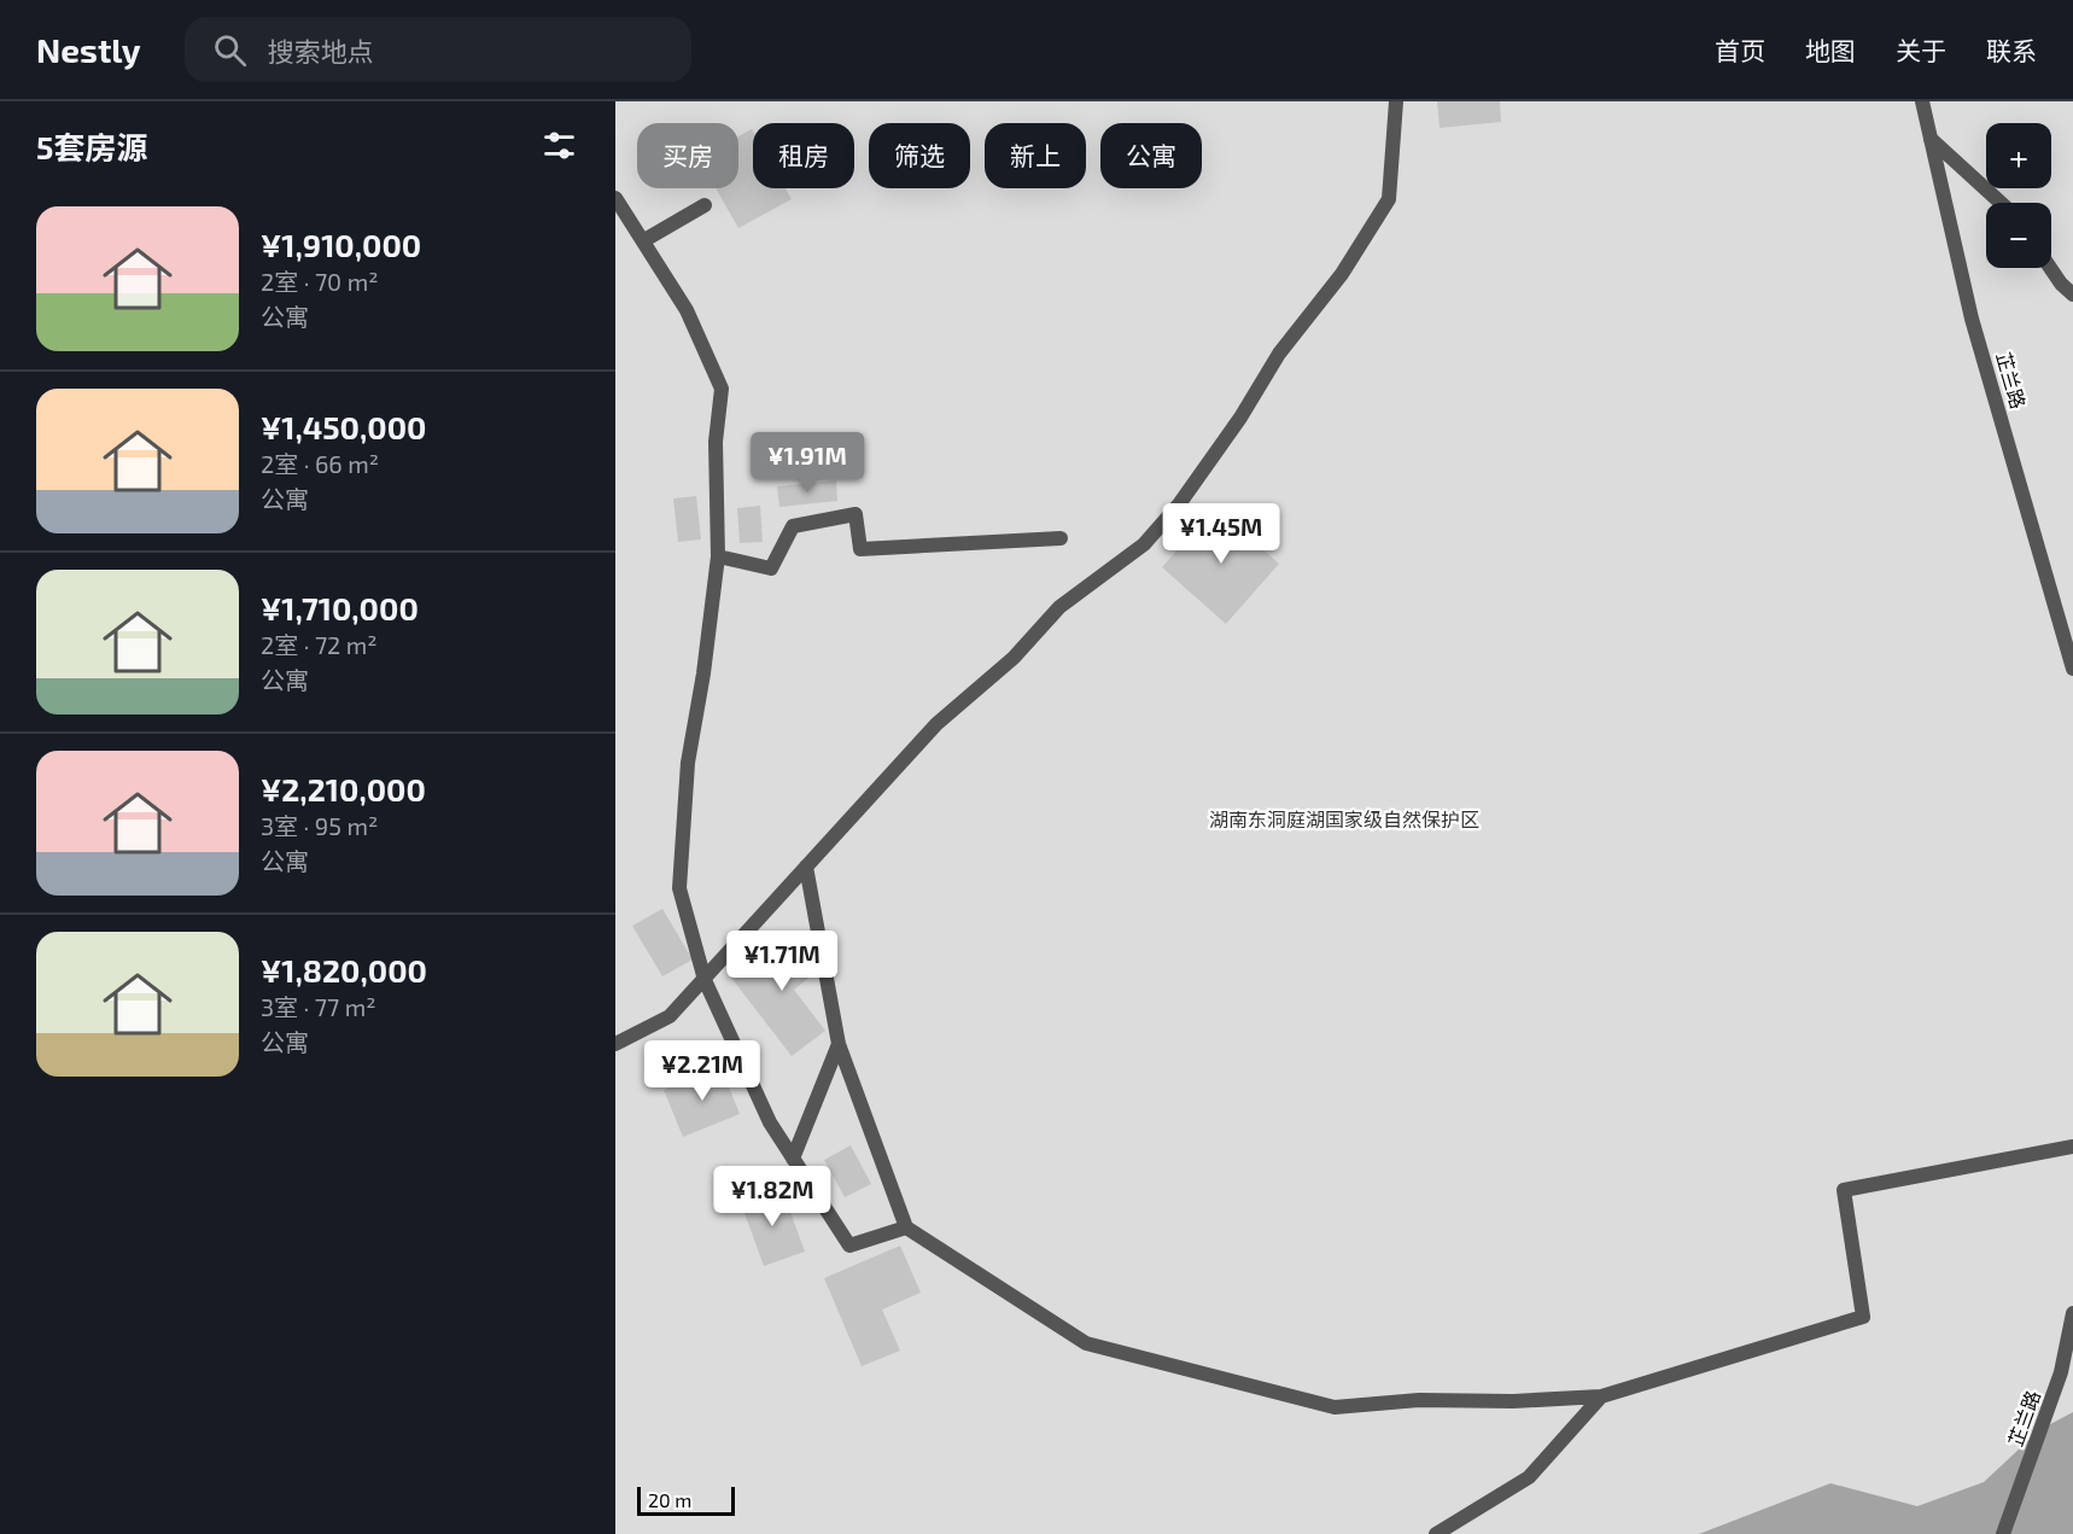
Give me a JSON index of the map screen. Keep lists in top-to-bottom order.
{
  "streets": {
    "street": ["芷兰路"]
  },
  "parks": ["湖南东洞庭湖国家级自然保护区"],
  "scale_bar": "20 m",
  "page": {
    "header": "Nestly",
    "search": "搜索地点",
    "nav": [
      "首页",
      "地图",
      "关于",
      "联系"
    ],
    "heading": "5套房源",
    "map_buttons": ["+", "−"],
    "chip": [
      "买房",
      "租房",
      "筛选",
      "新上",
      "公寓"
    ],
    "list": [
      {
        "name": "¥1,910,000",
        "note": "2室 · 70 m² · 公寓"
      },
      {
        "name": "¥1,450,000",
        "note": "2室 · 66 m² · 公寓"
      },
      {
        "name": "¥1,710,000",
        "note": "2室 · 72 m² · 公寓"
      },
      {
        "name": "¥2,210,000",
        "note": "3室 · 95 m² · 公寓"
      },
      {
        "name": "¥1,820,000",
        "note": "3室 · 77 m² · 公寓"
      }
    ],
    "price": [
      "¥1.91M",
      "¥1.45M",
      "¥1.71M",
      "¥2.21M",
      "¥1.82M"
    ],
    "scale": "20 m"
  }
}
